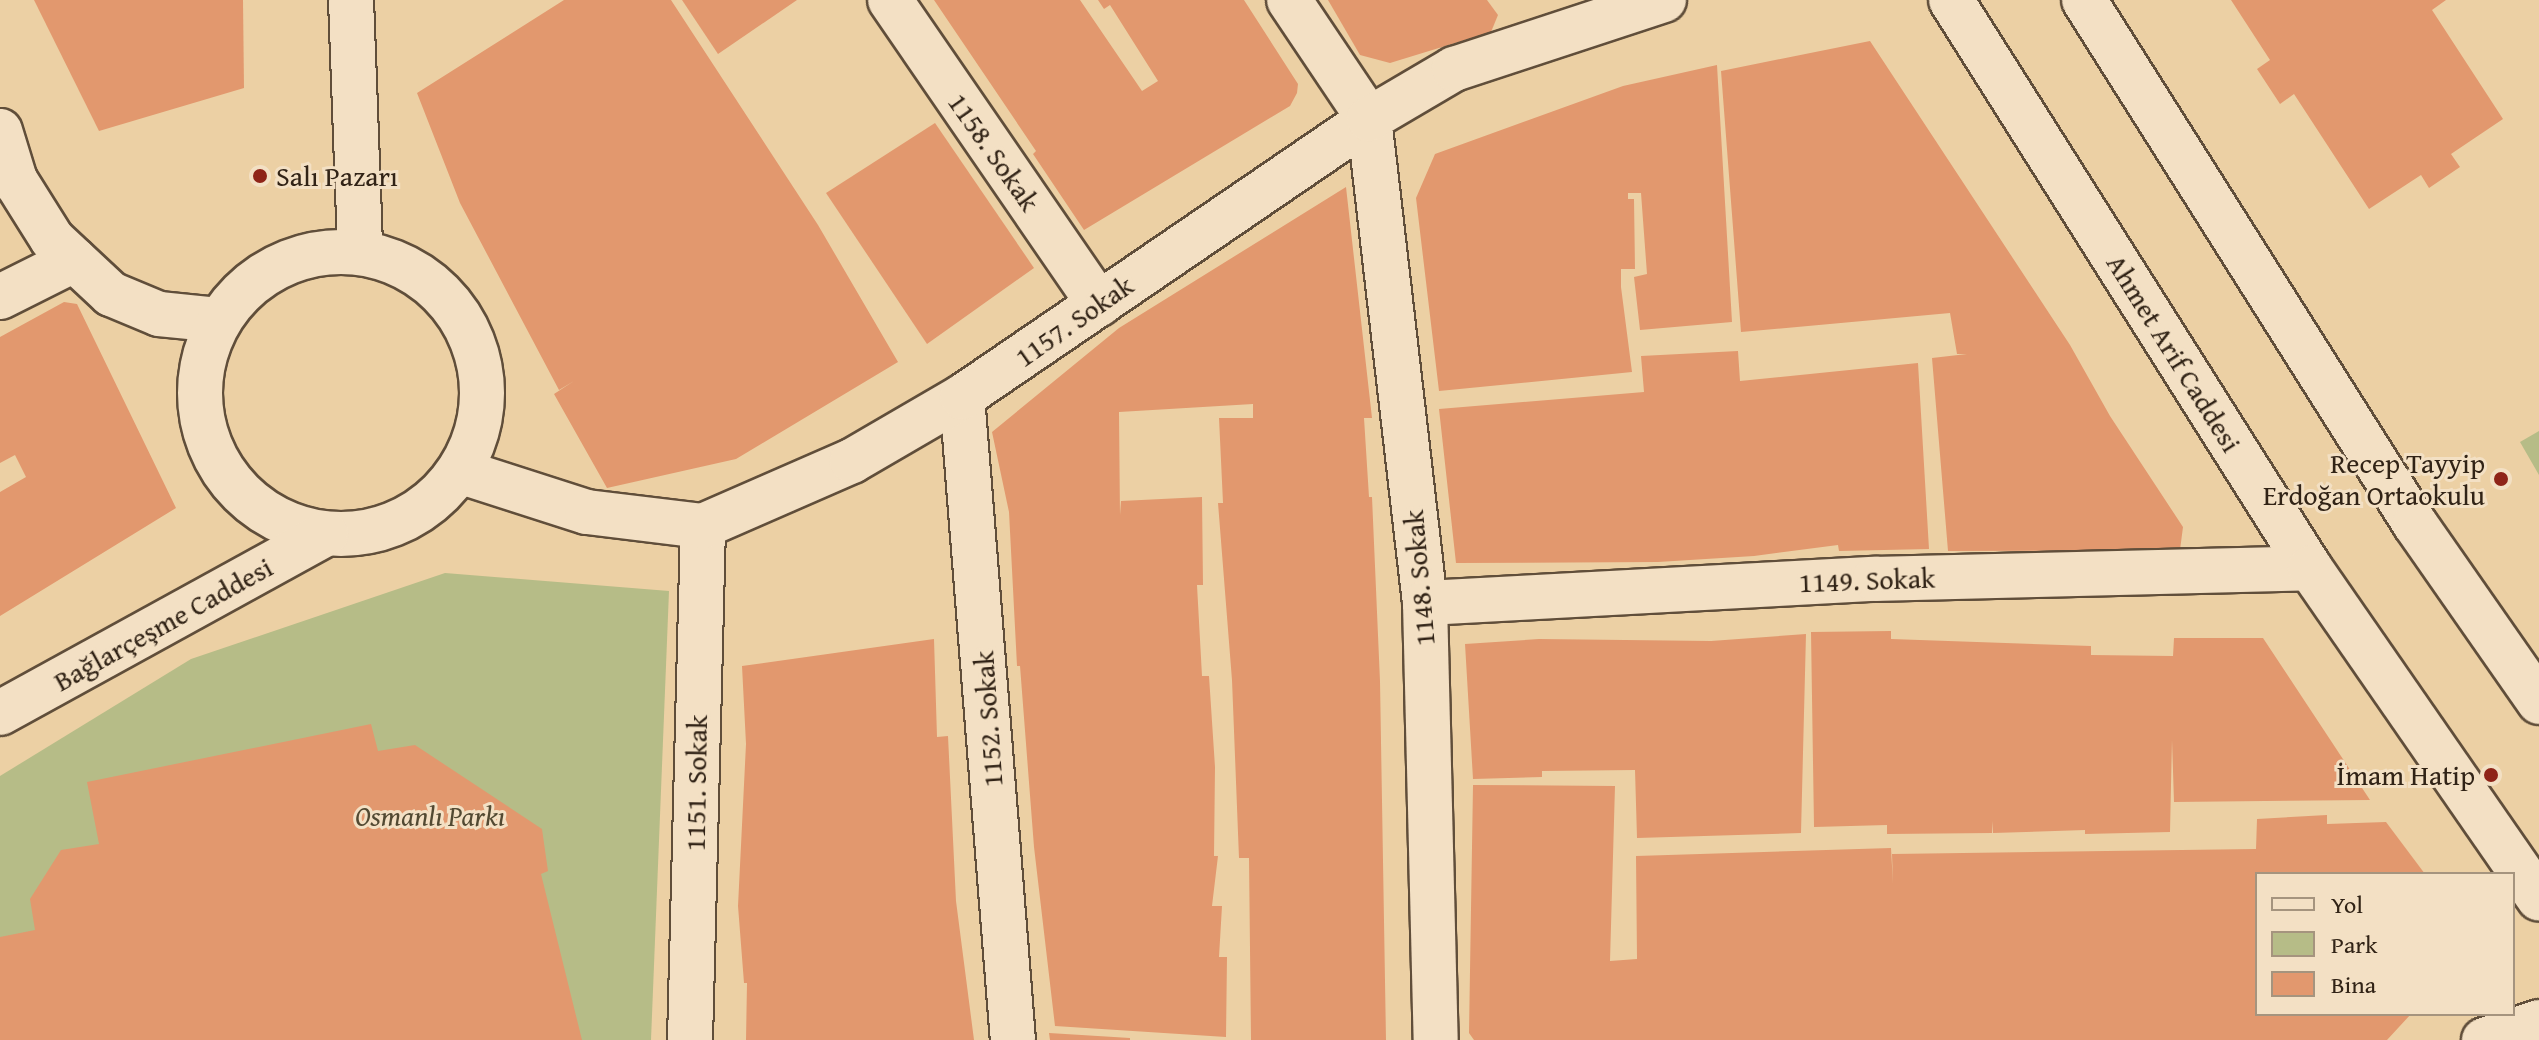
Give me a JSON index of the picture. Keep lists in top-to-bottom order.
{
  "streets": {
    "street": [
      "1158. Sokak",
      "1157. Sokak",
      "Ahmet Arif Caddesi",
      "1148. Sokak",
      "1149. Sokak",
      "Bağlarçeşme Caddesi",
      "1152. Sokak",
      "1151. Sokak"
    ]
  },
  "crossings": [
    ["1158. Sokak", "1157. Sokak"],
    ["1157. Sokak", "1148. Sokak"],
    ["1157. Sokak", "1152. Sokak"],
    ["1157. Sokak", "1151. Sokak"],
    ["Ahmet Arif Caddesi", "1149. Sokak"],
    ["1148. Sokak", "1149. Sokak"]
  ],
  "parks": ["Osmanlı Parkı"],
  "places": ["Salı Pazarı", "Recep Tayyip Erdoğan Ortaokulu", "İmam Hatip"],
  "legend": ["Yol", "Park", "Bina"]
}
